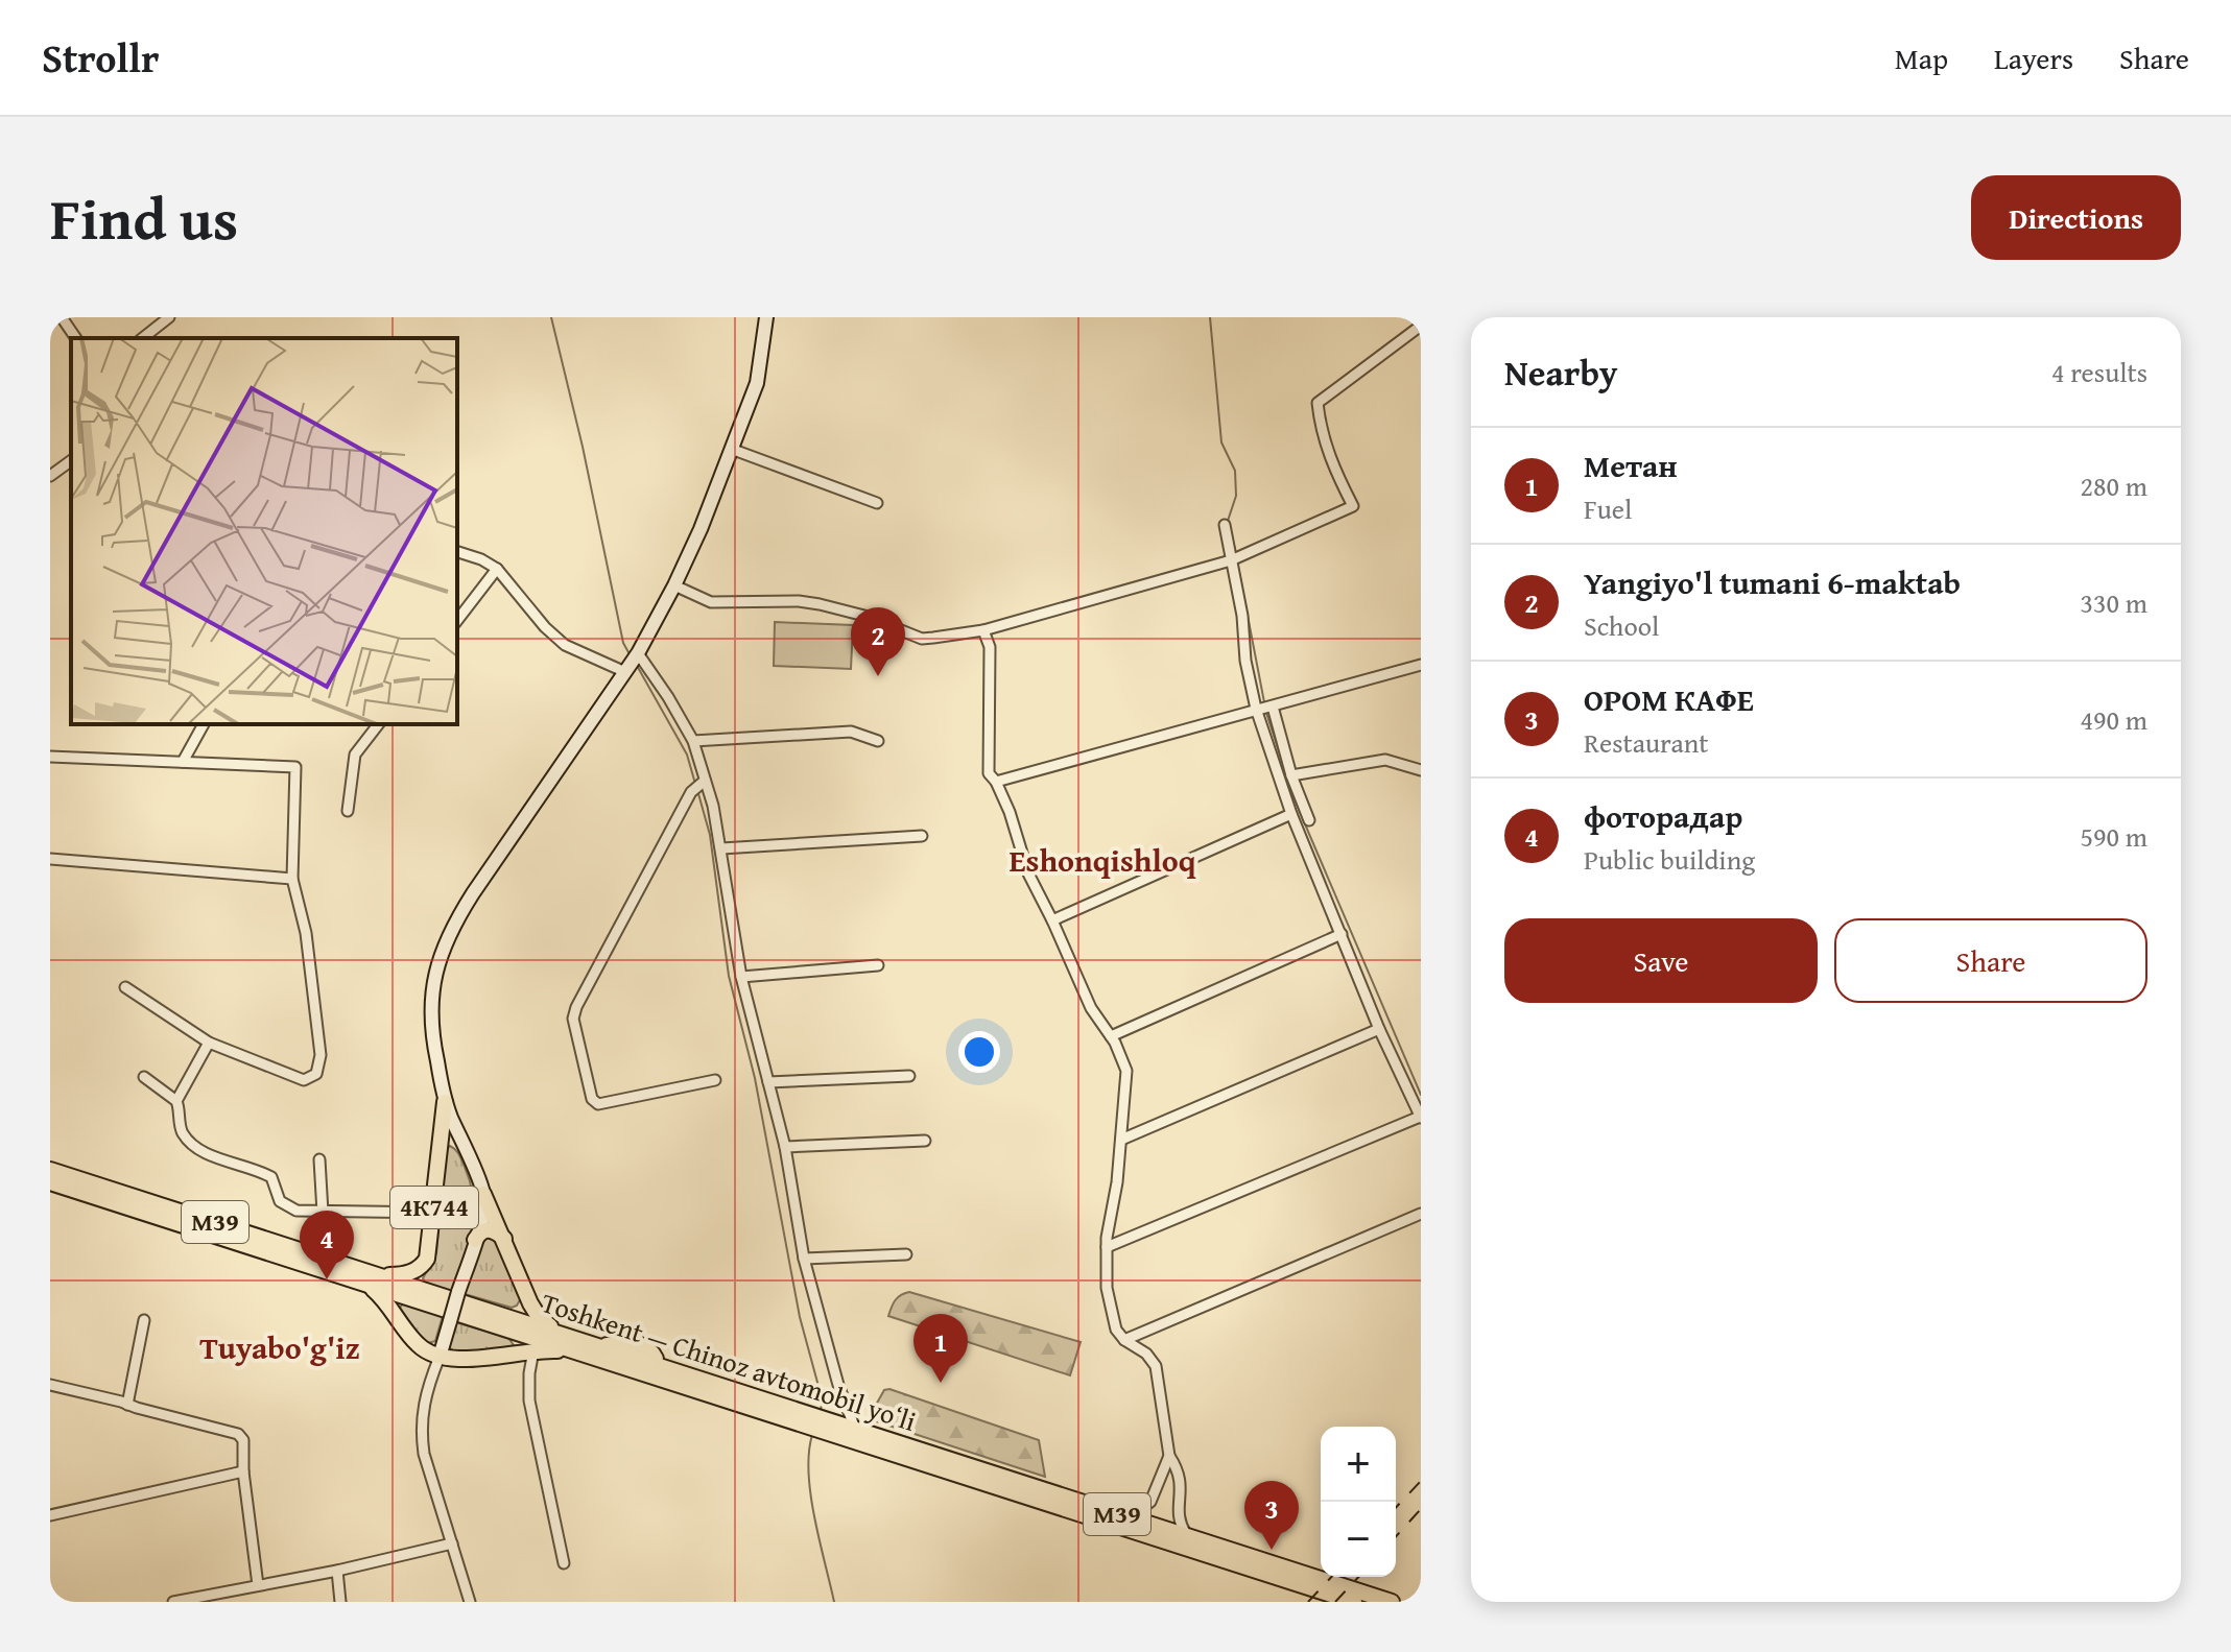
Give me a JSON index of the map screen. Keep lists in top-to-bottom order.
{
  "streets": {
    "highway": ["4К744", "M39", "Toshkent — Chinoz avtomobil yoʻli"]
  },
  "crossings": [
    ["4К744", "Toshkent — Chinoz avtomobil yoʻli"]
  ],
  "districts": ["Eshonqishloq", "Tuyabo'g'iz"],
  "page": {
    "header": "Strollr",
    "nav": ["Map", "Layers", "Share"],
    "title": "Find us",
    "buttons": [
      "Directions",
      ["Save", "Share"]
    ],
    "heading": ["Nearby", "4 results"],
    "list": [
      {
        "mark": "1",
        "name": "Метан",
        "note": "Fuel",
        "value": "280 m"
      },
      {
        "mark": "2",
        "name": "Yangiyo'l tumani 6-maktab",
        "note": "School",
        "value": "330 m"
      },
      {
        "mark": "3",
        "name": "ОРОМ КАФЕ",
        "note": "Restaurant",
        "value": "490 m"
      },
      {
        "mark": "4",
        "name": "фоторадар",
        "note": "Public building",
        "value": "590 m"
      }
    ],
    "pins": [
      "2",
      "4",
      "1",
      "3"
    ],
    "map_buttons": ["+", "−"]
  }
}
